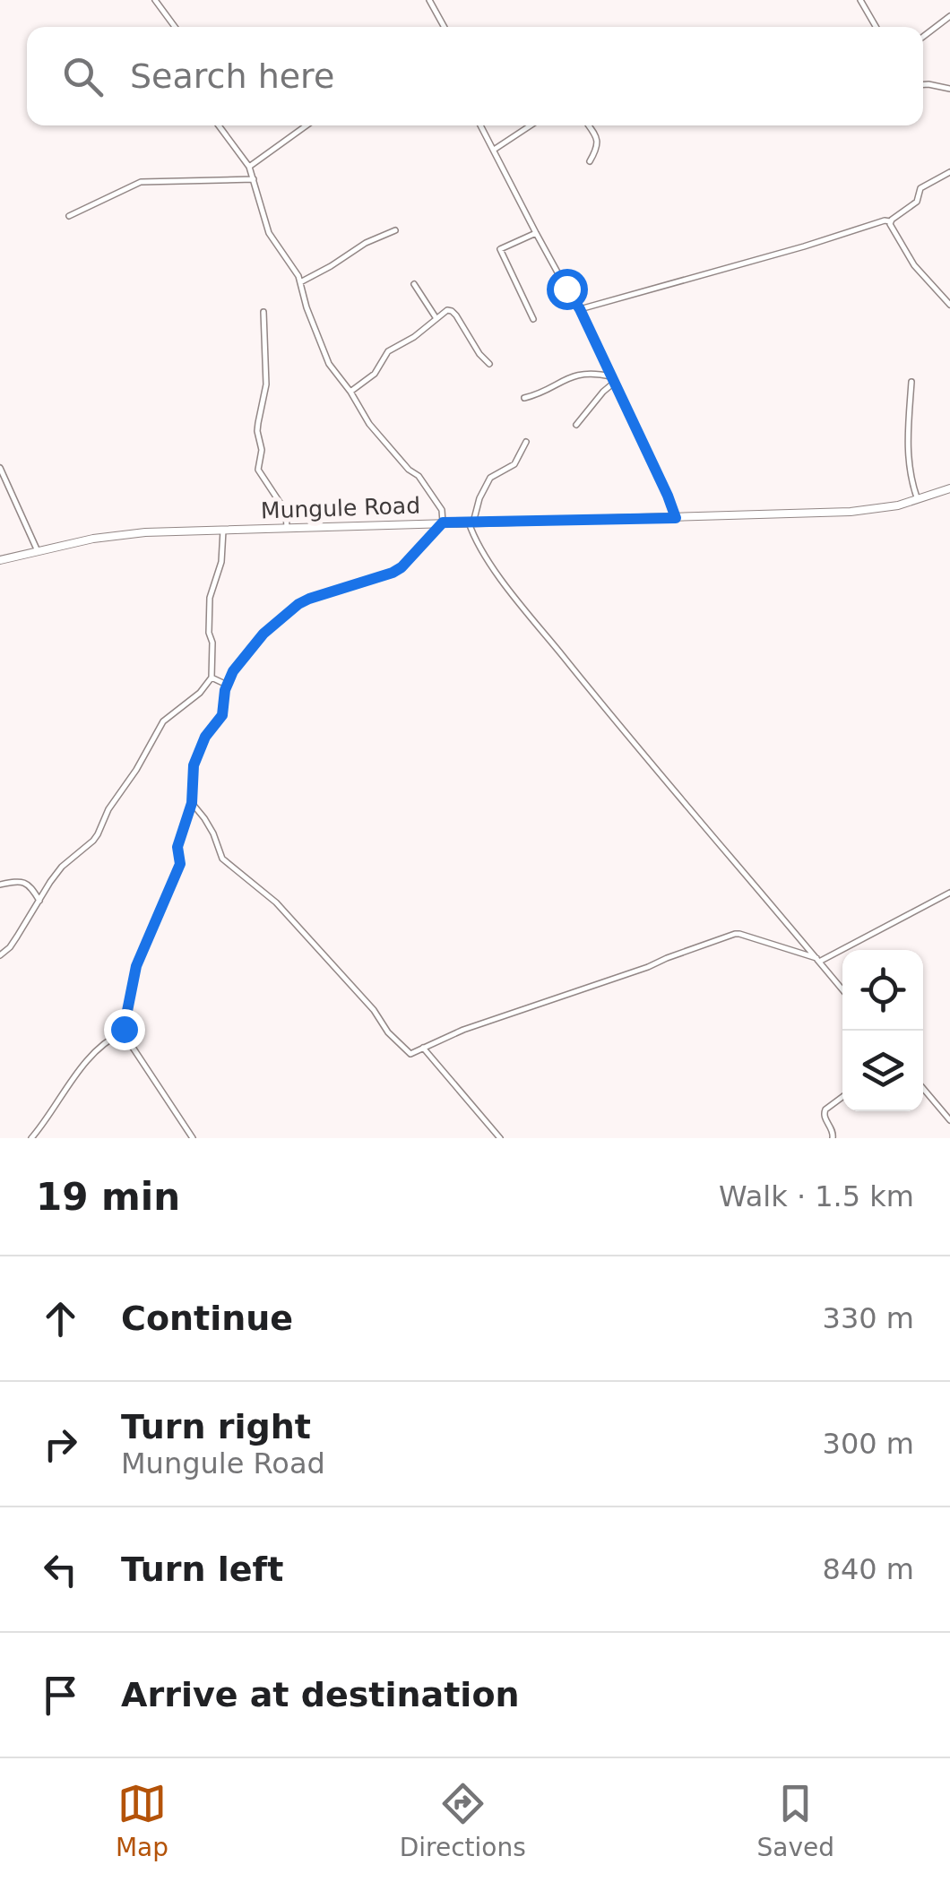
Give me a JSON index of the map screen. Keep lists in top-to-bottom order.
{
  "streets": {
    "street": ["Mungule Road"]
  },
  "page": {
    "search": "Search here",
    "heading": ["19 min", "Walk · 1.5 km"],
    "list": [
      ["Continue", "330 m"],
      ["Turn right", "Mungule Road", "300 m"],
      ["Turn left", "840 m"],
      "Arrive at destination"
    ],
    "nav": ["Map", "Directions", "Saved"]
  }
}
